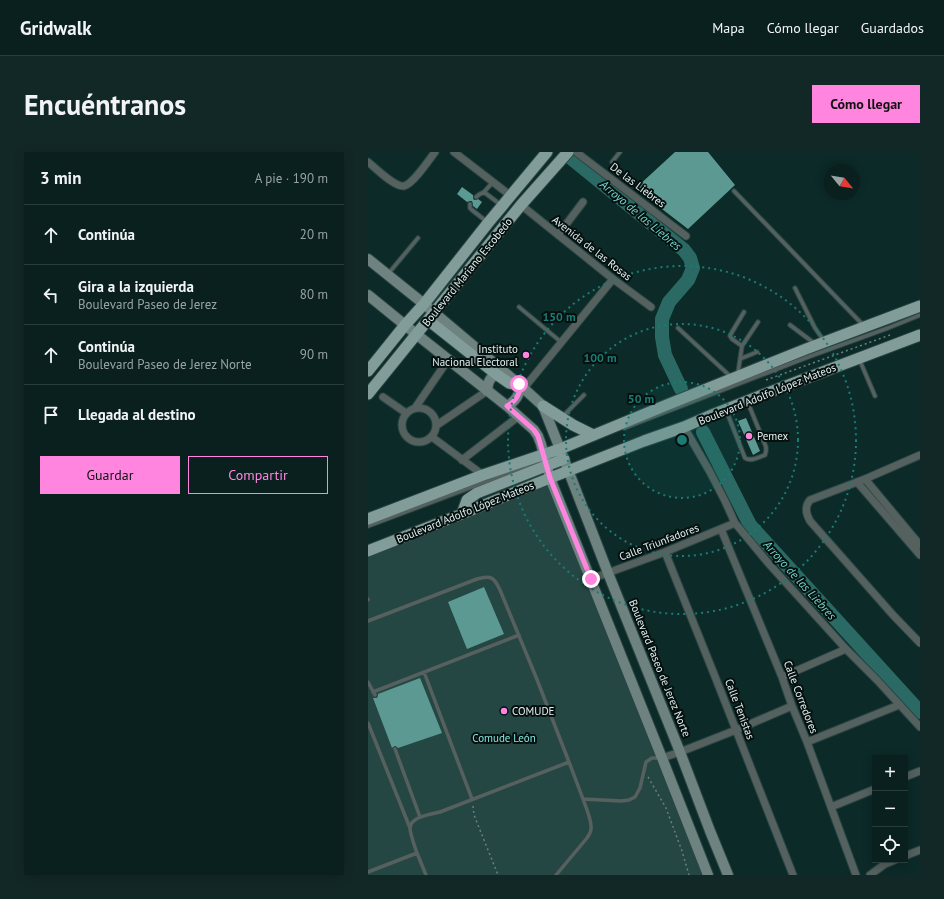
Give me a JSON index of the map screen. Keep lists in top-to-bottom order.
{
  "streets": {
    "main road": ["Boulevard Mariano Escobedo", "Boulevard Adolfo López Mateos", "Boulevard Paseo de Jerez Norte"],
    "street": [
      "De las Liebres",
      "Avenida de las Rosas",
      "Calle Triunfadores",
      "Calle Corredores",
      "Calle Tenistas"
    ]
  },
  "crossings": [
    ["Avenida de las Rosas", "Boulevard Mariano Escobedo"],
    ["Boulevard Adolfo López Mateos", "Boulevard Paseo de Jerez Norte"],
    ["Calle Triunfadores", "Boulevard Paseo de Jerez Norte"],
    ["Calle Triunfadores", "Calle Corredores"],
    ["Calle Triunfadores", "Calle Tenistas"]
  ],
  "water": ["Arroyo de las Liebres"],
  "parks": ["Comude León"],
  "places": ["Instituto Nacional Electoral", "Pemex", "COMUDE"],
  "north": "bottom right",
  "page": {
    "header": "Gridwalk",
    "nav": ["Mapa", "Cómo llegar", "Guardados"],
    "buttons": [
      "Cómo llegar",
      ["Guardar", "Compartir"]
    ],
    "title": "Encuéntranos",
    "heading": ["3 min", "A pie · 190 m"],
    "list": [
      ["Continúa", "20 m"],
      ["Gira a la izquierda", "Boulevard Paseo de Jerez", "80 m"],
      ["Continúa", "Boulevard Paseo de Jerez Norte", "90 m"],
      "Llegada al destino"
    ],
    "map_buttons": ["+", "−"]
  },
  "rings": ["150 m", "100 m", "50 m"]
}
